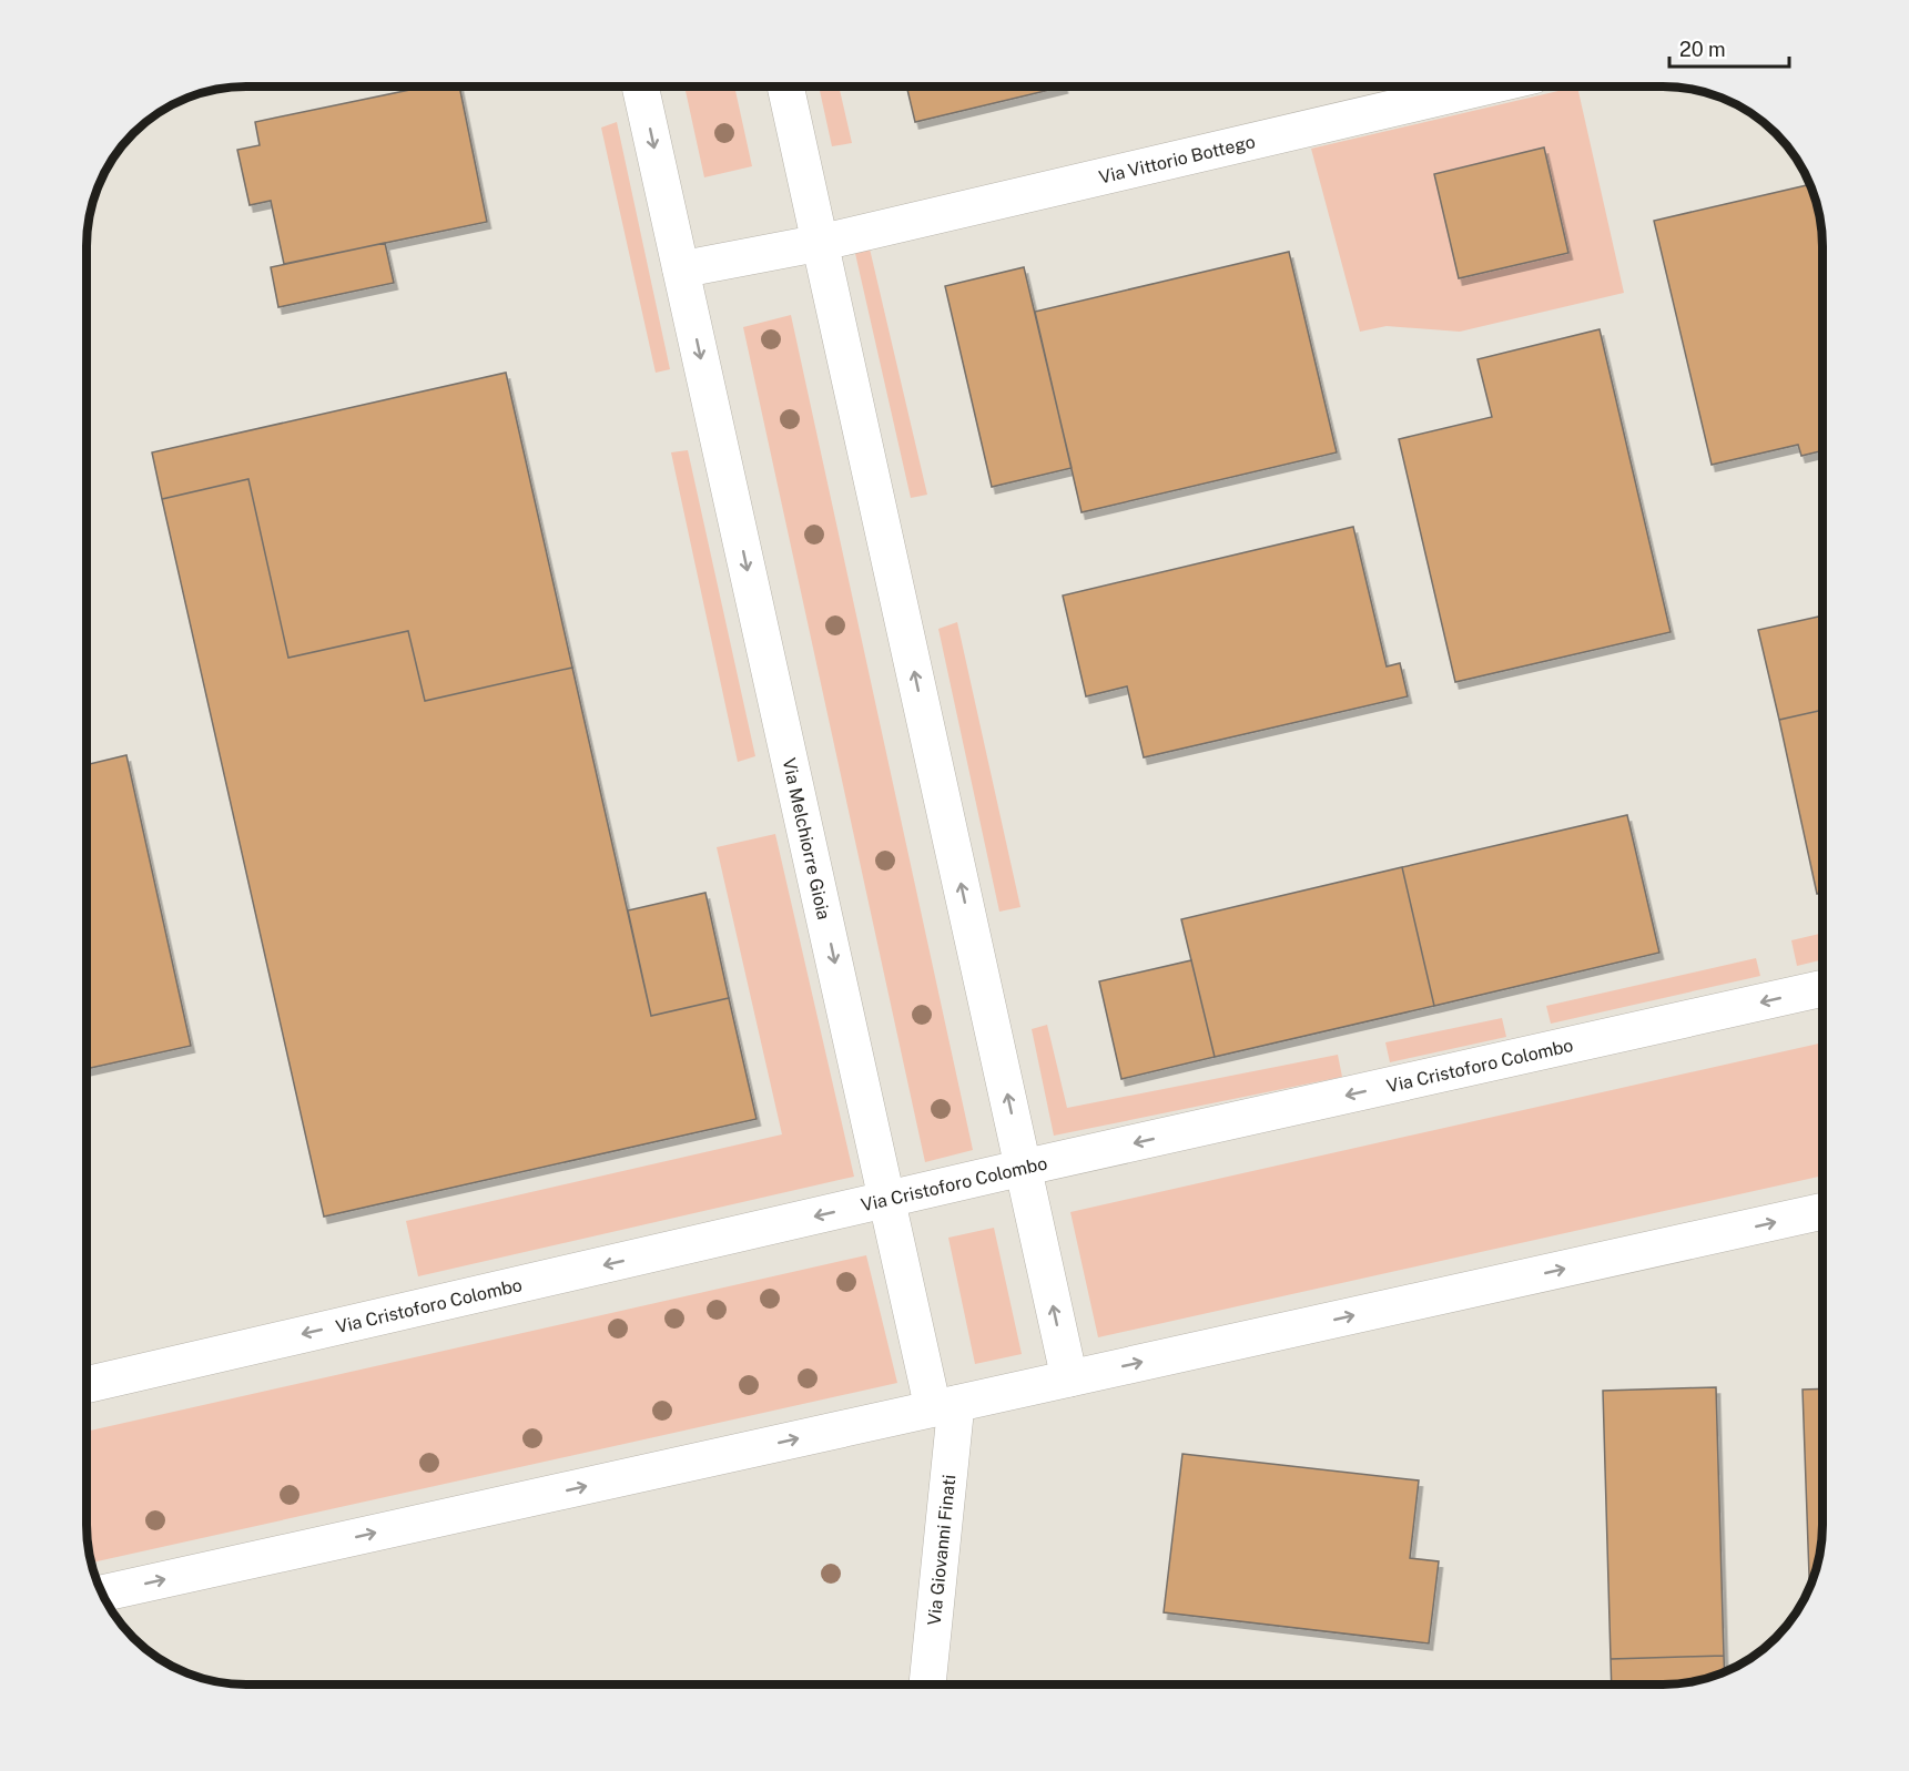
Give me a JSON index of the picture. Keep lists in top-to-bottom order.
{
  "streets": {
    "street": [
      "Via Vittorio Bottego",
      "Via Melchiorre Gioia",
      "Via Cristoforo Colombo",
      "Via Giovanni Finati"
    ]
  },
  "crossings": [
    ["Via Melchiorre Gioia", "Via Cristoforo Colombo"],
    ["Via Melchiorre Gioia", "Via Giovanni Finati"]
  ],
  "scale_bar": "20 m"
}
